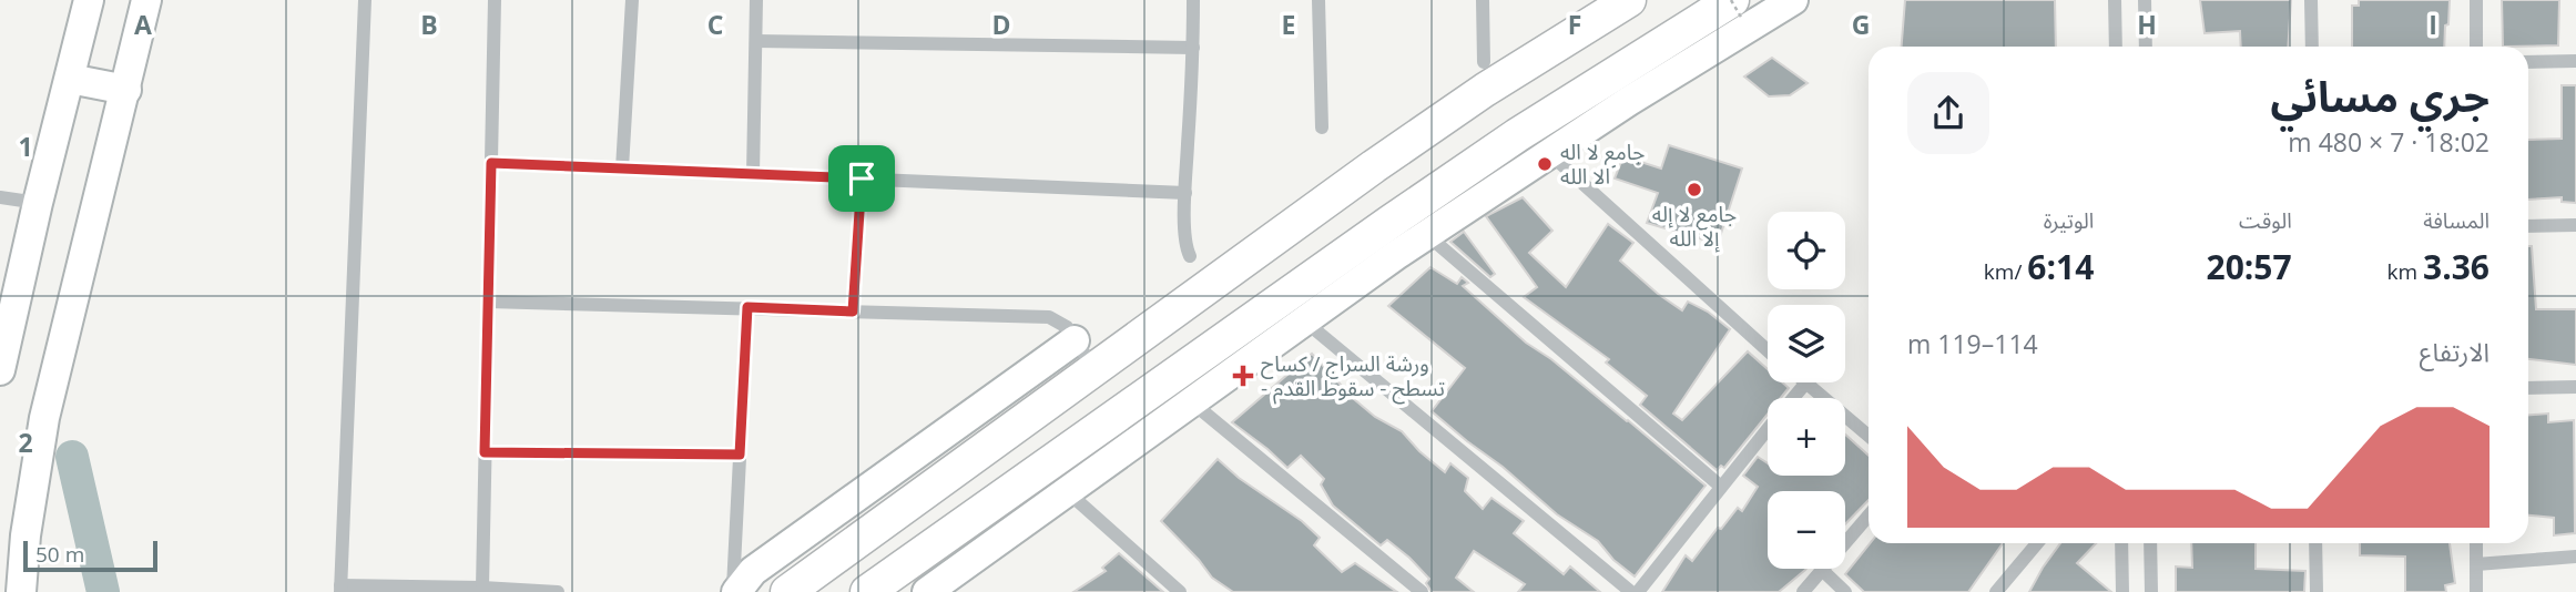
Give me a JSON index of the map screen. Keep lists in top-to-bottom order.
{
  "places": {
    "other": ["جامع لا اله الا الله", "جامع لا إله إلا الله"],
    "health": ["ورشة السراج / كساح - تسطح - سقوط القدم"]
  },
  "scale_bar": "50 m",
  "page": {
    "heading": ["جري مسائي", "18:02 · 7 × 480 m"],
    "stats": [
      ["المسافة", "3.36 km"],
      ["الوقت", "20:57"],
      ["الوتيرة", "6:14 /km"]
    ],
    "map_buttons": ["+", "−"],
    "chart": ["الارتفاع", "114–119 m"],
    "scale": "50 m"
  },
  "grid": {
    "columns": [
      "A",
      "B",
      "C",
      "D",
      "E",
      "F",
      "G",
      "H",
      "I"
    ],
    "rows": ["1", "2"]
  }
}
